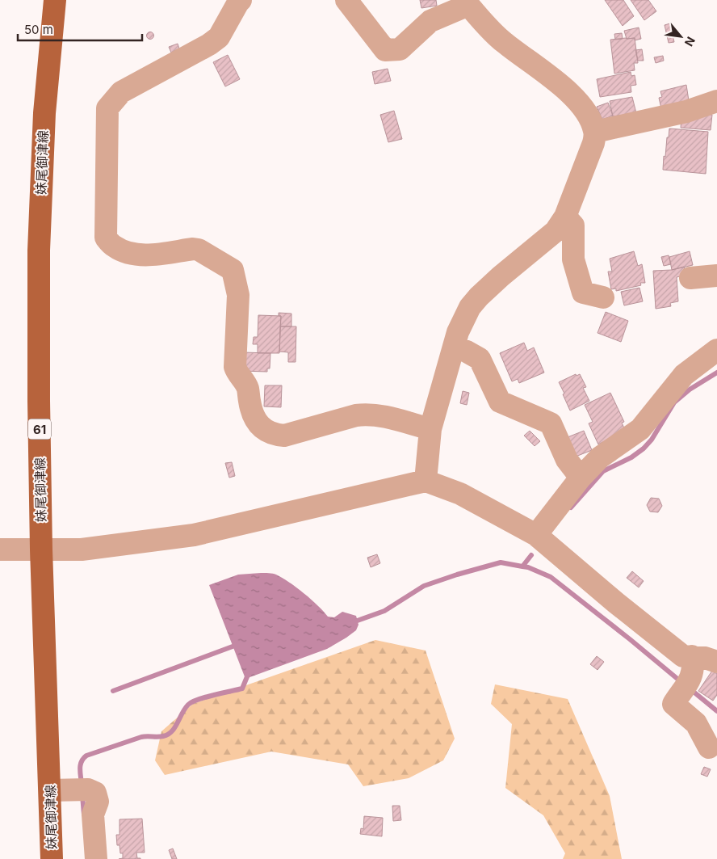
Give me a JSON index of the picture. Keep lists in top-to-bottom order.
{
  "streets": {
    "main road": ["妹尾御津線", "61"]
  },
  "scale_bar": "50 m",
  "north": "bottom right"
}
